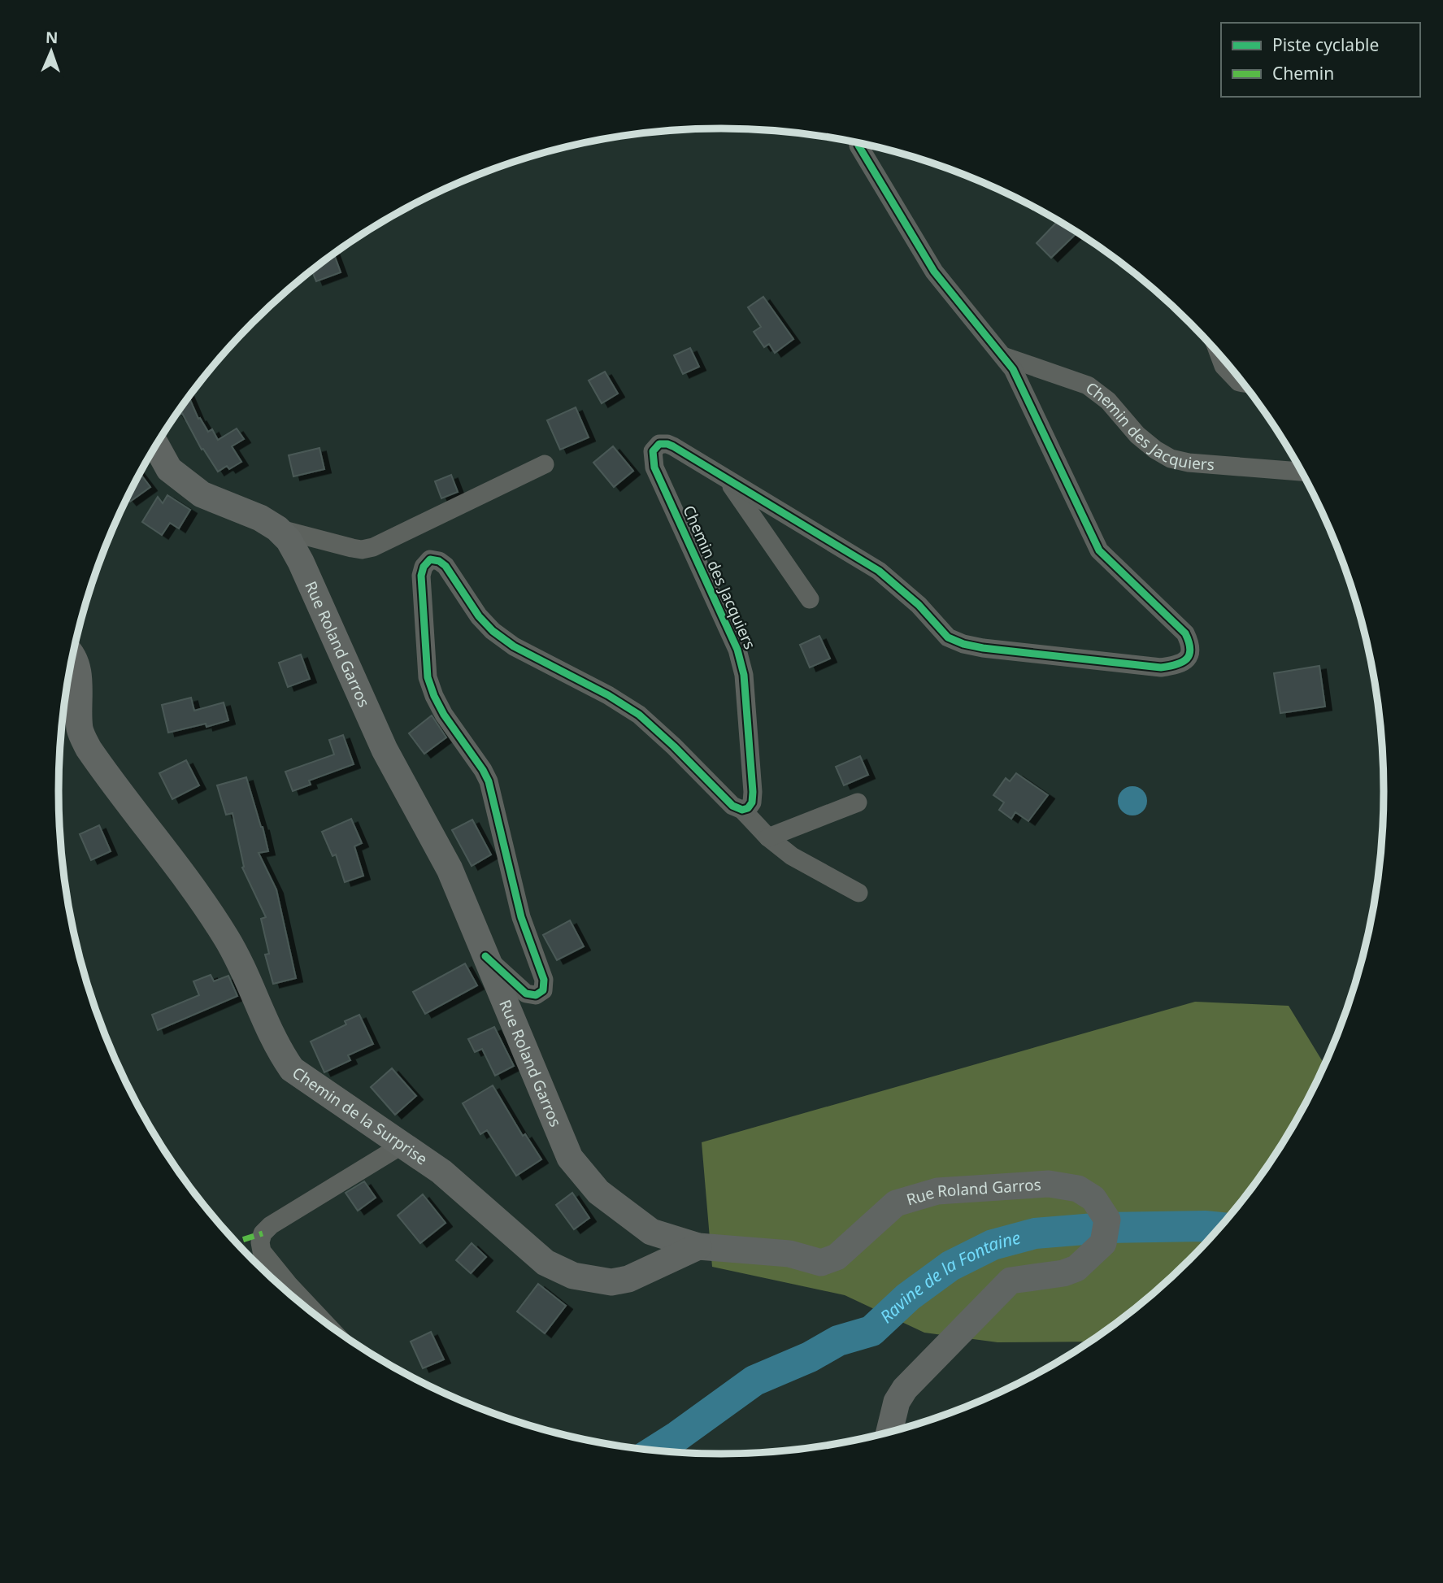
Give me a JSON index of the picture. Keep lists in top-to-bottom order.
{
  "streets": {
    "main road": ["Rue Roland Garros", "Chemin de la Surprise"],
    "street": ["Chemin des Jacquiers"]
  },
  "crossings": [
    ["Rue Roland Garros", "Chemin de la Surprise"]
  ],
  "water": ["Ravine de la Fontaine"],
  "legend": ["Piste cyclable", "Chemin"],
  "north": "top"
}
